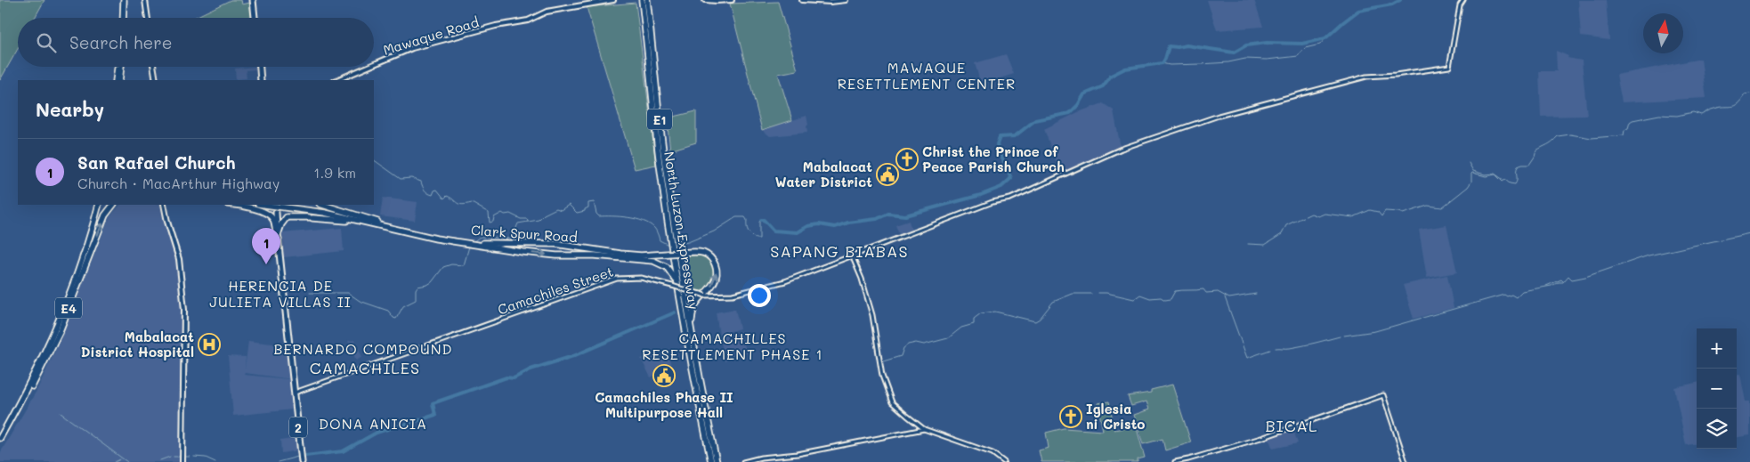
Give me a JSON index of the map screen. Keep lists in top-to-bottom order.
{
  "streets": {
    "highway": [
      "E1",
      "North Luzon Expressway",
      "Clark Spur Road",
      "E4",
      "2"
    ],
    "main road": ["Mawaque Road"],
    "street": ["Camachiles Street"]
  },
  "crossings": [
    ["North Luzon Expressway", "Clark Spur Road"],
    ["Camachiles Street", "2"]
  ],
  "districts": [
    "MAWAQUE RESETTLEMENT CENTER",
    "SAPANG BIABAS",
    "HERENCIA DE JULIETA VILLAS II",
    "CAMACHILLES RESETTLEMENT PHASE 1",
    "BERNARDO COMPOUND",
    "CAMACHILES",
    "DONA ANICIA",
    "BICAL"
  ],
  "places": {
    "church": ["Christ the Prince of Peace Parish Church", "Iglesia ni Cristo"],
    "public building": ["Mabalacat Water District", "Camachiles Phase II Multipurpose Hall"],
    "hospital": ["Mabalacat District Hospital"]
  },
  "north": "top",
  "page": {
    "search": "Search here",
    "heading": "Nearby",
    "list": [
      {
        "mark": "1",
        "name": "San Rafael Church",
        "note": "Church · MacArthur Highway",
        "value": "1.9 km"
      }
    ],
    "pins": "1",
    "map_buttons": ["+", "−"]
  }
}
